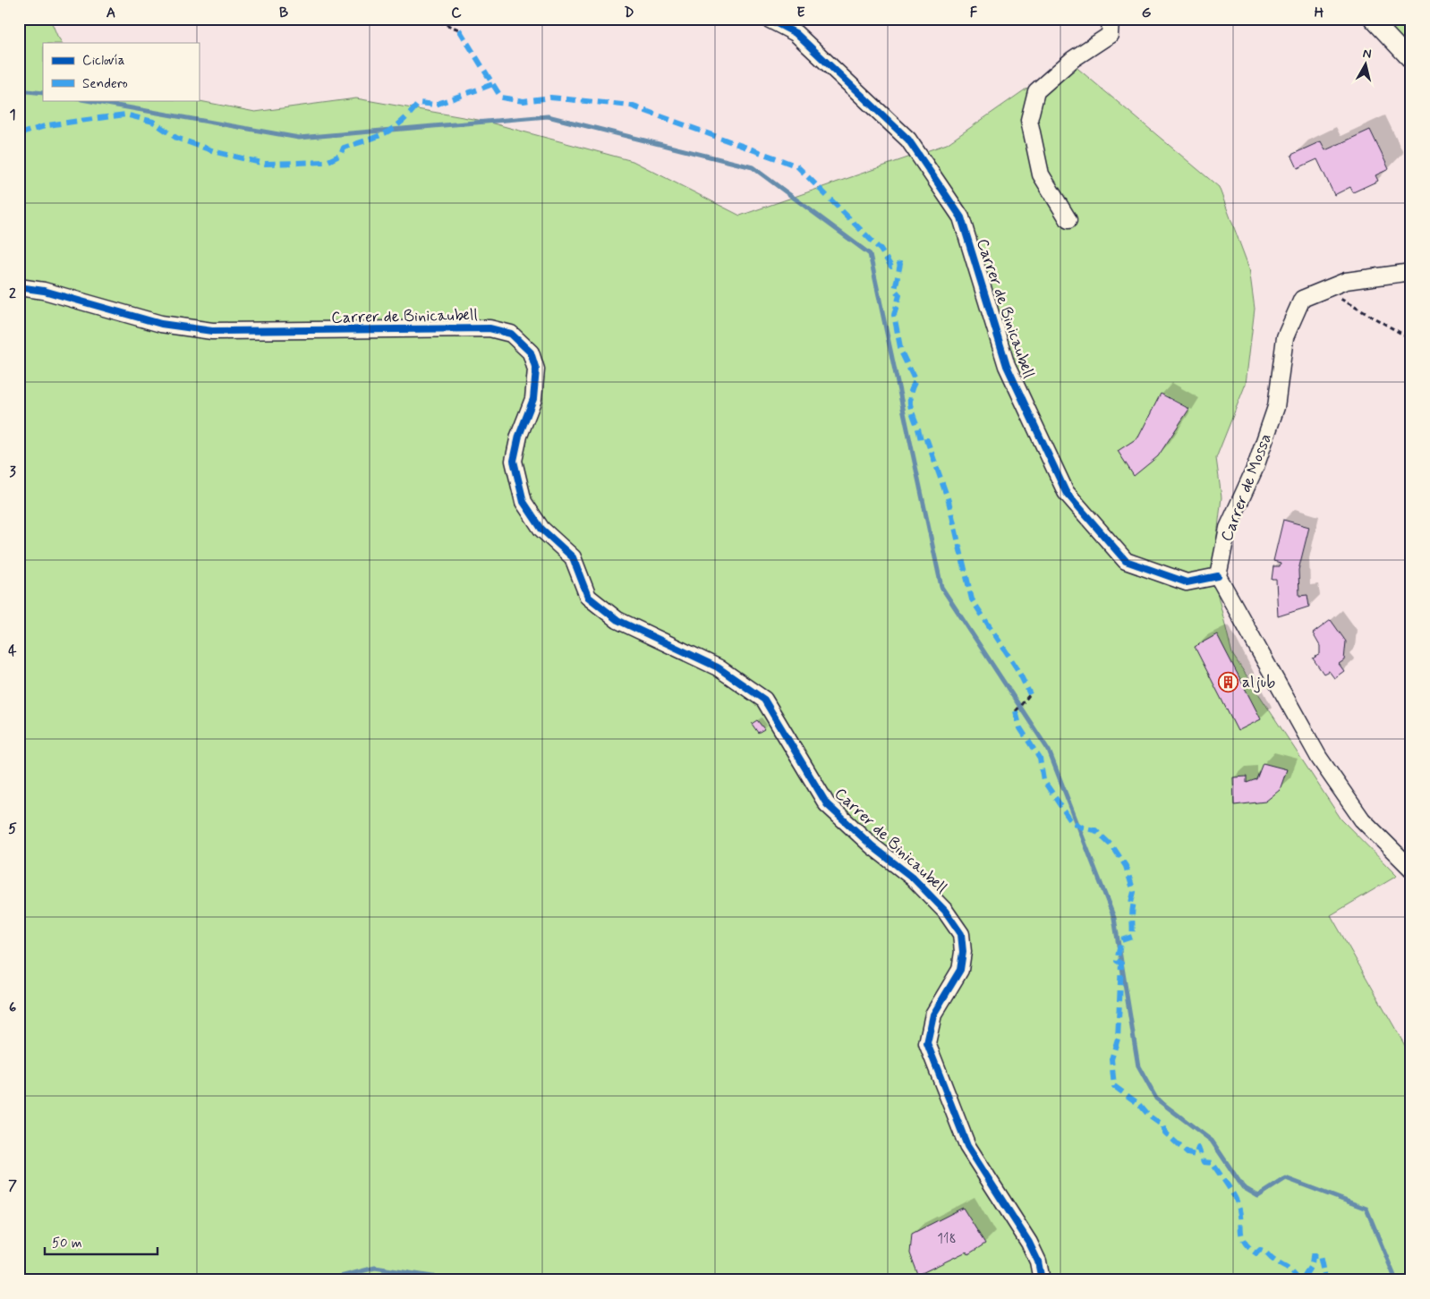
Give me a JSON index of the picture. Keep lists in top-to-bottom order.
{
  "streets": {
    "street": ["Carrer de Binicaubell", "Carrer de Mossa"]
  },
  "crossings": [
    ["Carrer de Binicaubell", "Carrer de Mossa"]
  ],
  "places": {
    "building": ["aljub"]
  },
  "house_numbers": ["118"],
  "legend": ["Ciclovía", "Sendero"],
  "scale_bar": "50 m",
  "north": "top",
  "grid": {
    "columns": [
      "A",
      "B",
      "C",
      "D",
      "E",
      "F",
      "G",
      "H"
    ],
    "rows": [
      "1",
      "2",
      "3",
      "4",
      "5",
      "6",
      "7"
    ]
  }
}
